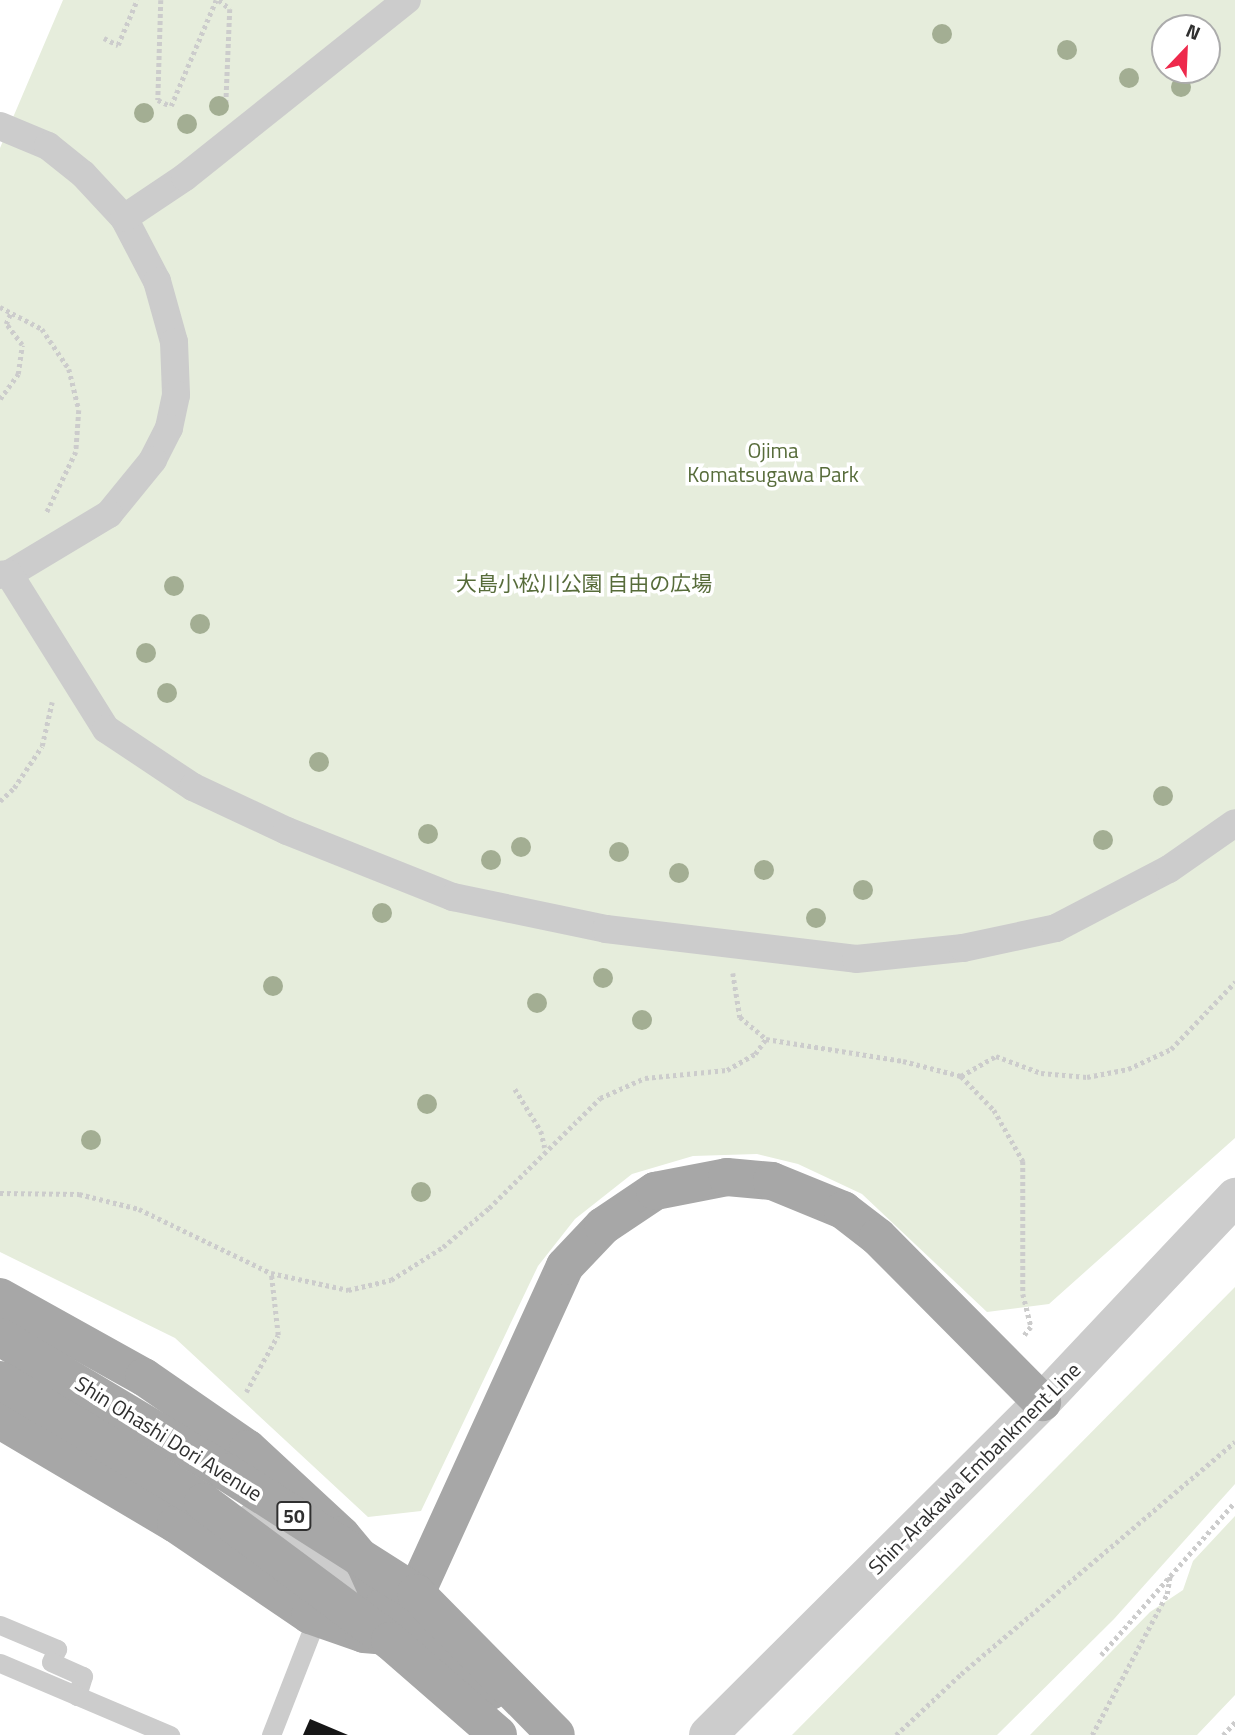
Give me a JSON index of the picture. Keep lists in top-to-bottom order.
{
  "streets": {
    "main road": ["Shin Ohashi Dori Avenue", "50"],
    "street": ["Shin-Arakawa Embankment Line"]
  },
  "parks": ["Ojima Komatsugawa Park", "大島小松川公園 自由の広場"],
  "north": "top right"
}
